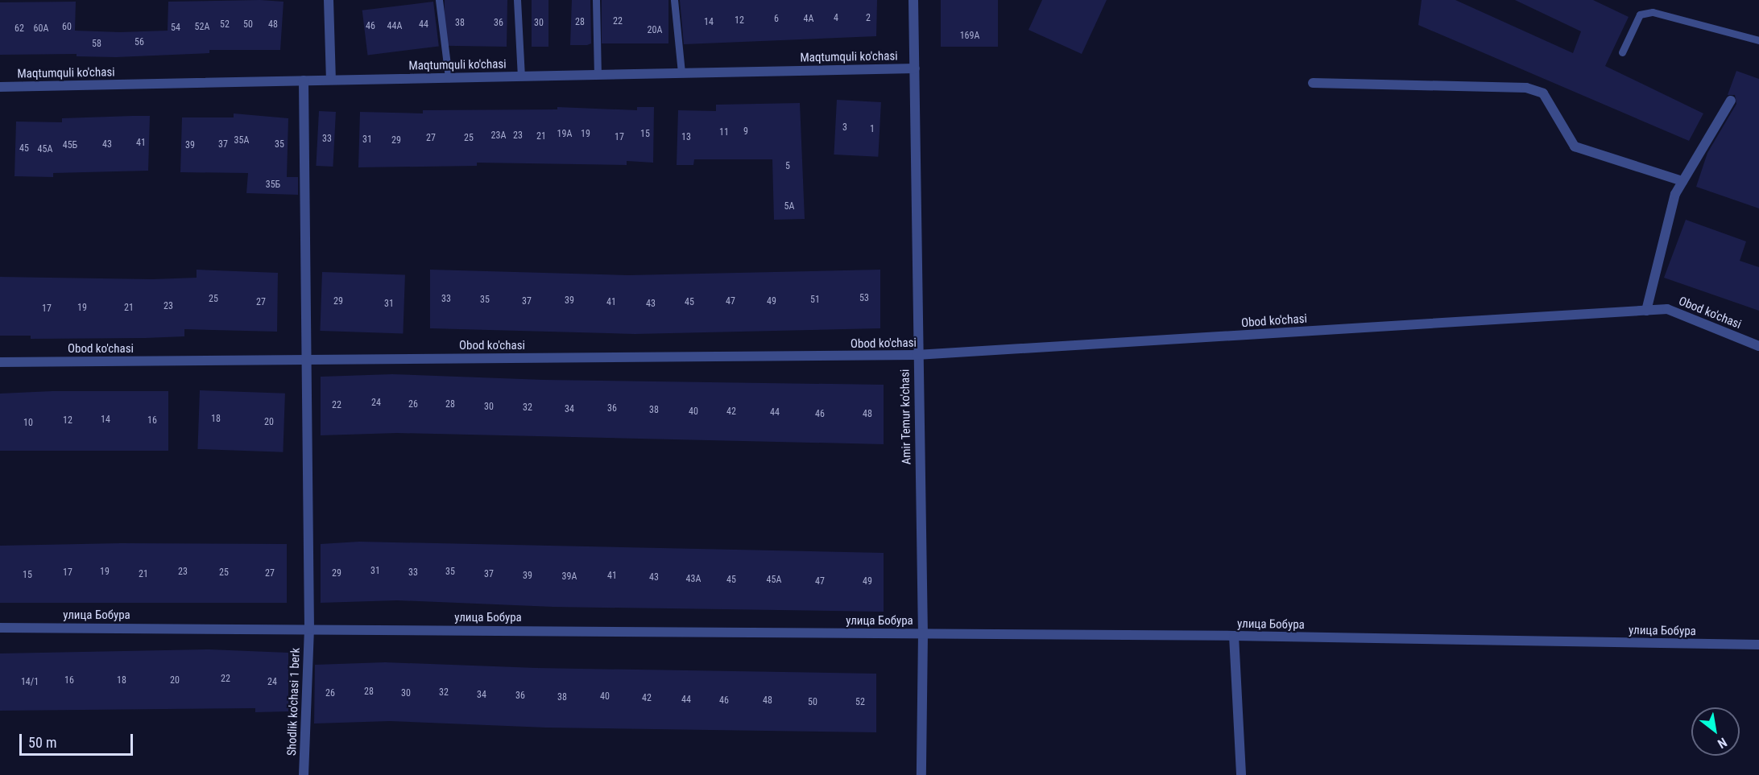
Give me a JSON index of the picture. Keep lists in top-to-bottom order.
{
  "streets": {
    "street": [
      "Maqtumquli ko'chasi",
      "Obod ko'chasi",
      "Amir Temur ko'chasi",
      "улица Бобура",
      "Shodlik ko'chasi 1 berk"
    ]
  },
  "crossings": [
    ["Maqtumquli ko'chasi", "Amir Temur ko'chasi"],
    ["Maqtumquli ko'chasi", "Shodlik ko'chasi 1 berk"],
    ["Obod ko'chasi", "Amir Temur ko'chasi"],
    ["Obod ko'chasi", "Shodlik ko'chasi 1 berk"],
    ["Amir Temur ko'chasi", "улица Бобура"],
    ["улица Бобура", "Shodlik ko'chasi 1 berk"]
  ],
  "house_numbers": [
    "4",
    "2",
    "6",
    "4А",
    "12",
    "22",
    "28",
    "14",
    "38",
    "36",
    "30",
    "52",
    "50",
    "48",
    "44",
    "46",
    "44А",
    "60",
    "52А",
    "54",
    "62",
    "60А",
    "20А",
    "169А",
    "56",
    "58",
    "3",
    "1",
    "9",
    "11",
    "19А",
    "19",
    "15",
    "23А",
    "23",
    "21",
    "17",
    "13",
    "27",
    "25",
    "33",
    "31",
    "35А",
    "29",
    "41",
    "43",
    "37",
    "35",
    "45Б",
    "39",
    "45",
    "45А",
    "5",
    "35Б",
    "5А",
    "53",
    "25",
    "33",
    "35",
    "51",
    "39",
    "29",
    "37",
    "47",
    "49",
    "27",
    "41",
    "45",
    "31",
    "43",
    "23",
    "19",
    "21",
    "17",
    "24",
    "26",
    "28",
    "22",
    "30",
    "32",
    "36",
    "34",
    "38",
    "40",
    "42",
    "44",
    "46",
    "48",
    "18",
    "14",
    "12",
    "16",
    "20",
    "10",
    "31",
    "19",
    "23",
    "35",
    "17",
    "25",
    "33",
    "27",
    "29",
    "21",
    "37",
    "15",
    "39",
    "41",
    "39А",
    "43",
    "43А",
    "45",
    "45А",
    "47",
    "49",
    "22",
    "16",
    "18",
    "20",
    "14/1",
    "24",
    "28",
    "32",
    "26",
    "30",
    "34",
    "36",
    "40",
    "38",
    "42",
    "44",
    "46",
    "48",
    "50",
    "52"
  ],
  "scale_bar": "50 m",
  "north": "bottom right"
}
